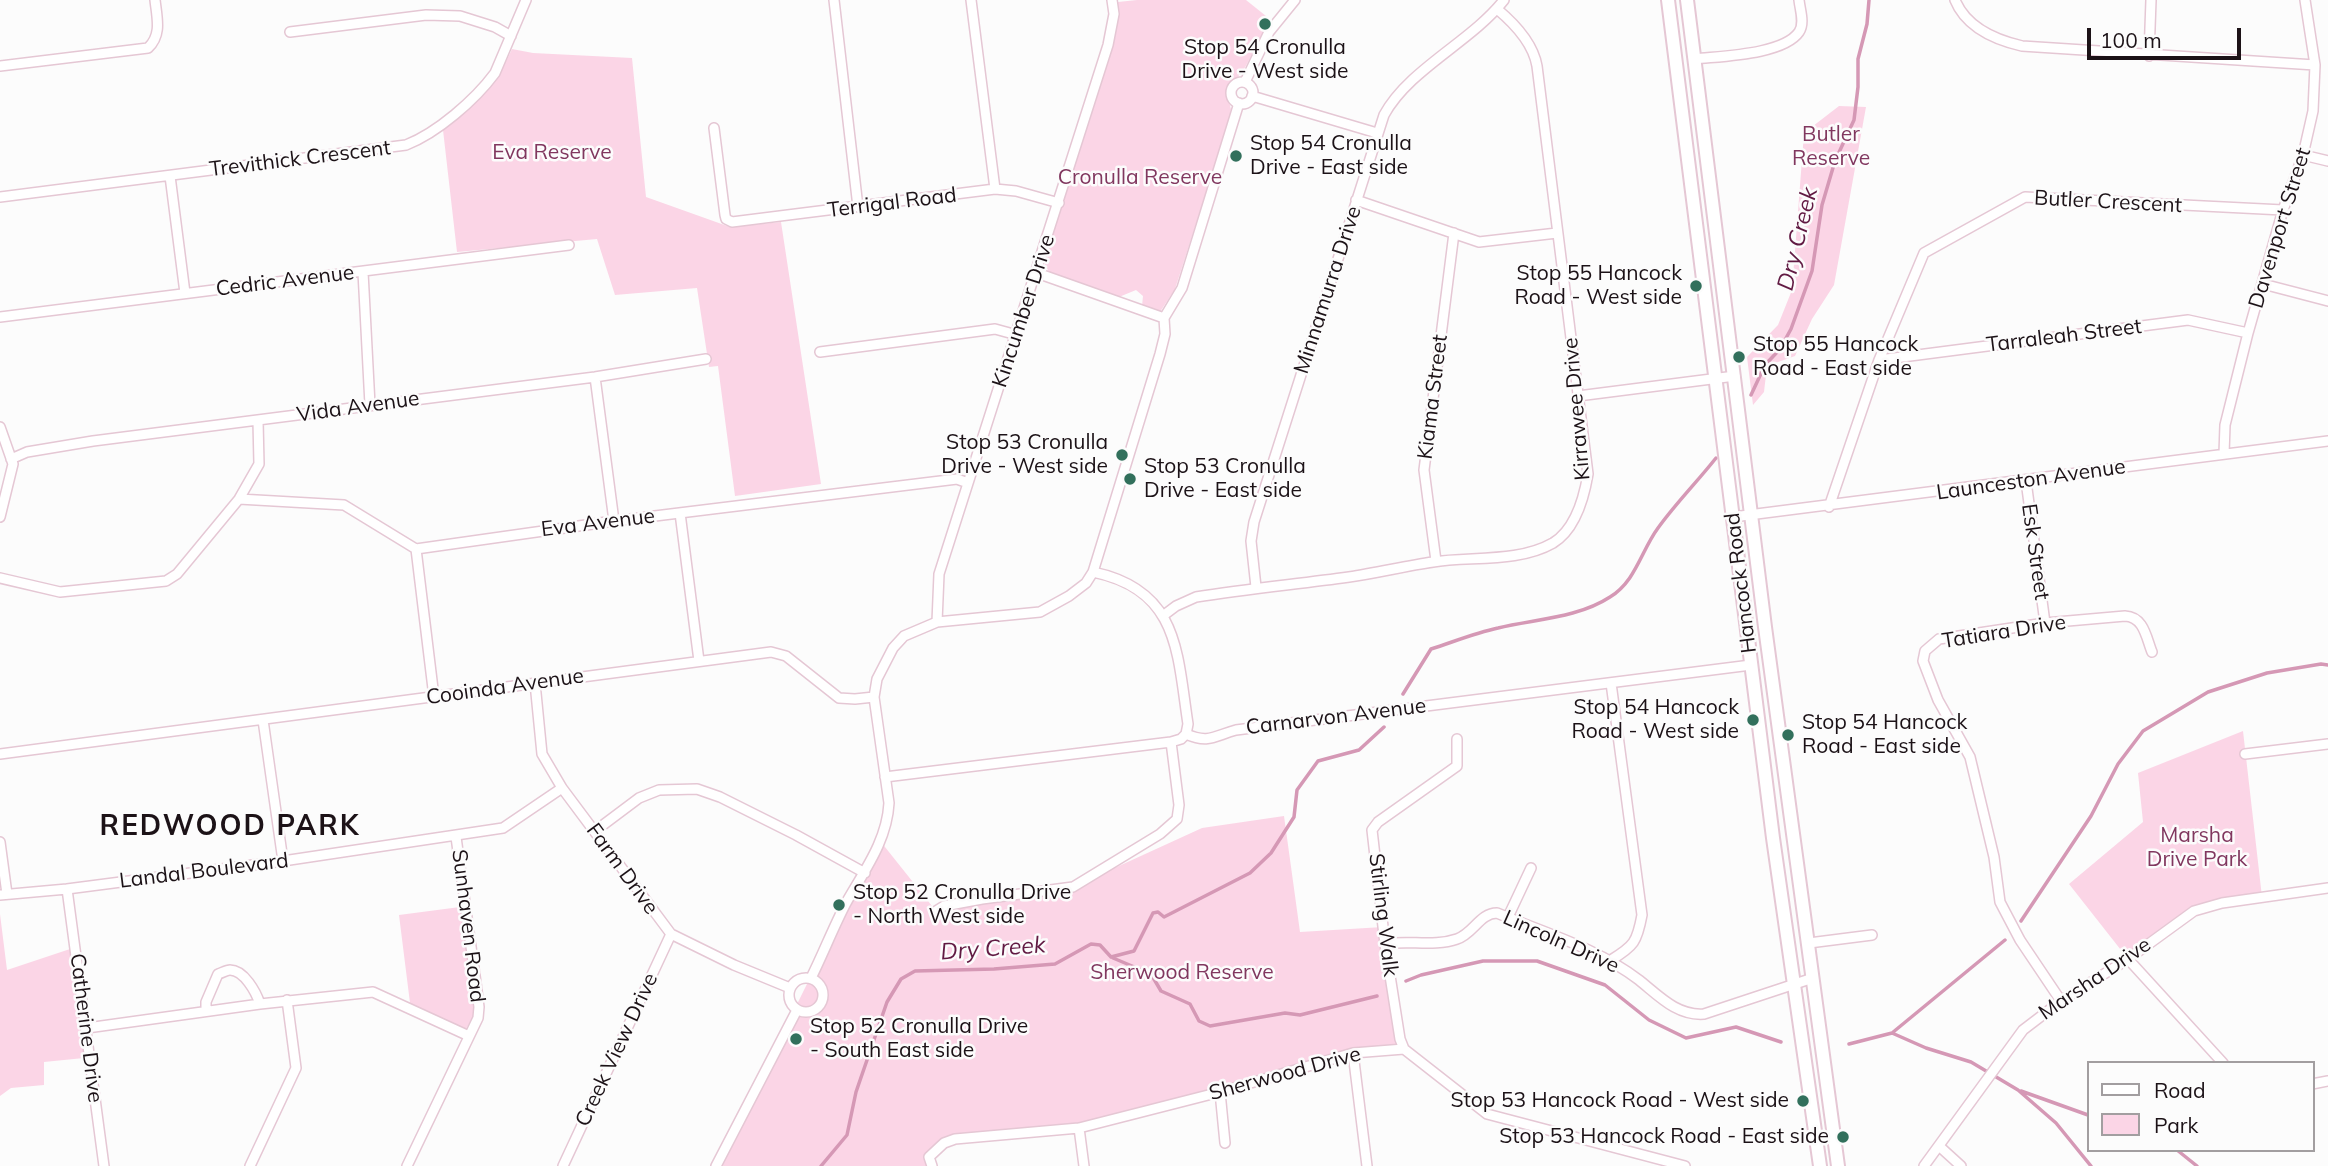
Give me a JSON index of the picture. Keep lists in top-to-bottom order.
{
  "streets": {
    "main road": ["Hancock Road"],
    "street": [
      "Trevithick Crescent",
      "Butler Crescent",
      "Terrigal Road",
      "Davenport Street",
      "Cedric Avenue",
      "Minnamurra Drive",
      "Kincumber Drive",
      "Tarraleah Street",
      "Kiama Street",
      "Vida Avenue",
      "Kirrawee Drive",
      "Launceston Avenue",
      "Eva Avenue",
      "Esk Street",
      "Tatiara Drive",
      "Cooinda Avenue",
      "Carnarvon Avenue",
      "Farm Drive",
      "Landal Boulevard",
      "Stirling Walk",
      "Sunhaven Road",
      "Lincoln Drive",
      "Marsha Drive",
      "Catherine Drive",
      "Creek View Drive",
      "Sherwood Drive"
    ]
  },
  "crossings": [
    ["Butler Crescent", "Davenport Street"],
    ["Butler Crescent", "Tarraleah Street"],
    ["Butler Crescent", "Launceston Avenue"],
    ["Terrigal Road", "Kincumber Drive"],
    ["Davenport Street", "Tarraleah Street"],
    ["Davenport Street", "Launceston Avenue"],
    ["Minnamurra Drive", "Kirrawee Drive"],
    ["Kincumber Drive", "Eva Avenue"],
    ["Kiama Street", "Kirrawee Drive"],
    ["Launceston Avenue", "Esk Street"],
    ["Launceston Avenue", "Hancock Road"],
    ["Esk Street", "Tatiara Drive"],
    ["Hancock Road", "Carnarvon Avenue"],
    ["Hancock Road", "Lincoln Drive"],
    ["Tatiara Drive", "Marsha Drive"],
    ["Cooinda Avenue", "Farm Drive"],
    ["Farm Drive", "Landal Boulevard"],
    ["Farm Drive", "Creek View Drive"],
    ["Landal Boulevard", "Sunhaven Road"],
    ["Landal Boulevard", "Catherine Drive"],
    ["Stirling Walk", "Lincoln Drive"],
    ["Stirling Walk", "Sherwood Drive"]
  ],
  "districts": ["REDWOOD PARK"],
  "water": ["Dry Creek"],
  "parks": [
    "Butler Reserve",
    "Eva Reserve",
    "Cronulla Reserve",
    "Marsha Drive Park",
    "Sherwood Reserve"
  ],
  "places": [
    "Stop 54 Cronulla Drive - West side",
    "Stop 54 Cronulla Drive - East side",
    "Stop 55 Hancock Road - West side",
    "Stop 55 Hancock Road - East side",
    "Stop 53 Cronulla Drive - West side",
    "Stop 53 Cronulla Drive - East side",
    "Stop 54 Hancock Road - West side",
    "Stop 54 Hancock Road - East side",
    "Stop 52 Cronulla Drive - North West side",
    "Stop 52 Cronulla Drive - South East side",
    "Stop 53 Hancock Road - West side",
    "Stop 53 Hancock Road - East side"
  ],
  "legend": ["Road", "Park"],
  "scale_bar": "100 m"
}
